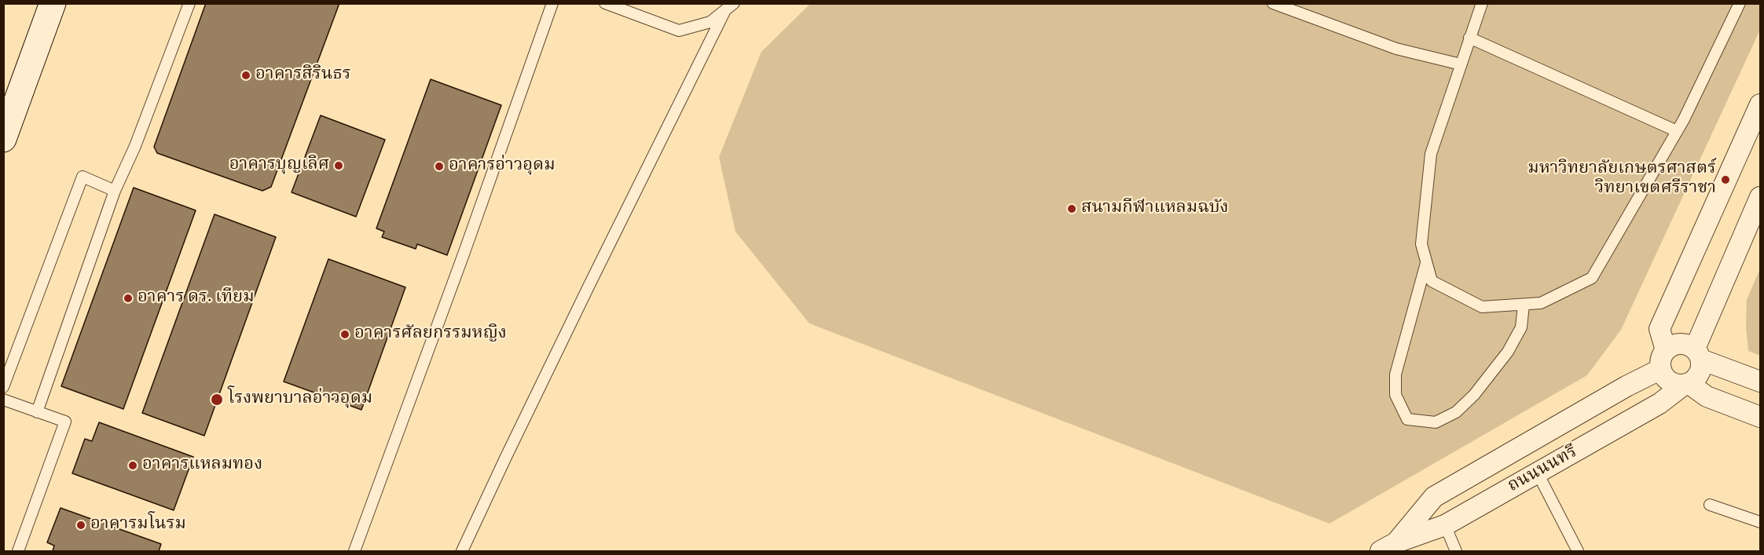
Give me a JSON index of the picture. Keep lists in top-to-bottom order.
{
  "streets": {
    "street": ["ถนนนนทรี"]
  },
  "places": [
    "อาคารสิรินธร",
    "อาคารบุญเลิศ",
    "อาคารอ่าวอุดม",
    "มหาวิทยาลัยเกษตรศาสตร์ วิทยาเขตศรีราชา",
    "สนามกีฬาแหลมฉบัง",
    "อาคาร ดร. เทียม",
    "อาคารศัลยกรรมหญิง",
    "โรงพยาบาลอ่าวอุดม",
    "อาคารแหลมทอง",
    "อาคารมโนรม"
  ]
}
